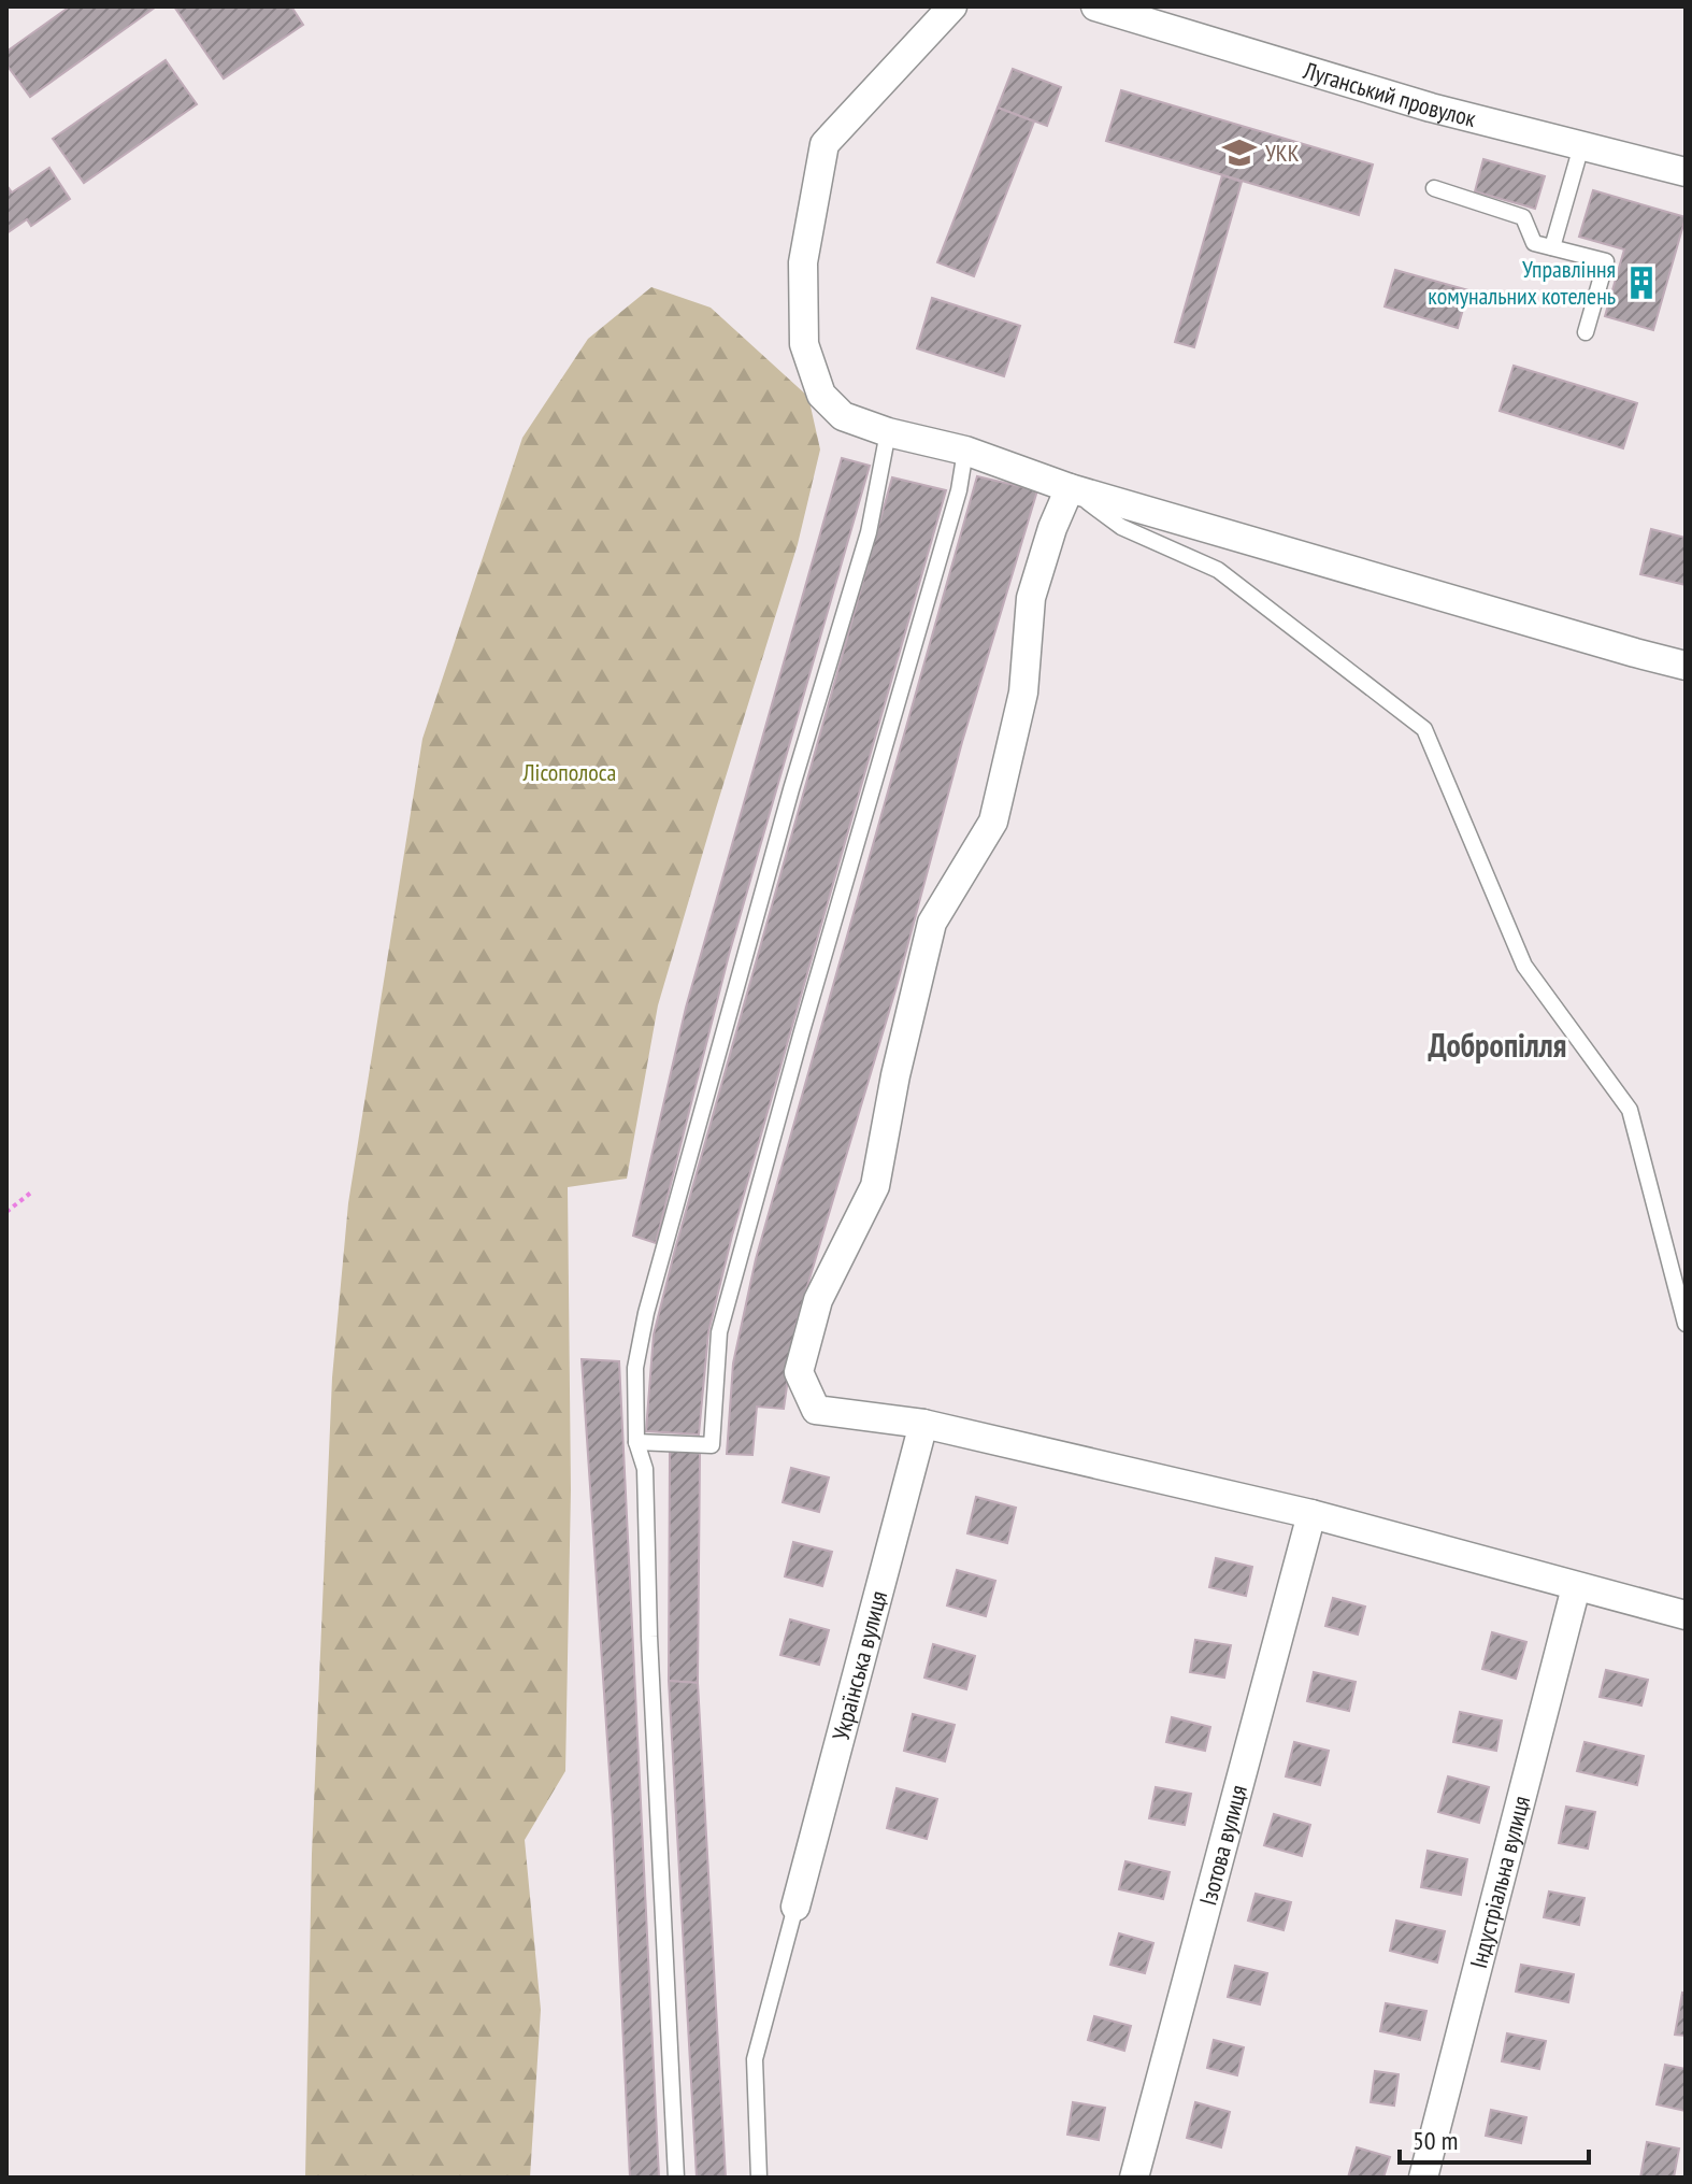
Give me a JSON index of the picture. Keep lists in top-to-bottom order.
{
  "streets": {
    "street": [
      "Луганський провулок",
      "Українська вулиця",
      "Ізотова вулиця",
      "Індустріальна вулиця"
    ]
  },
  "districts": ["Добропілля"],
  "parks": ["Лісополоса"],
  "places": {
    "school or university": ["УКК"],
    "building": ["Управління комунальних котелень"]
  },
  "scale_bar": "50 m"
}
